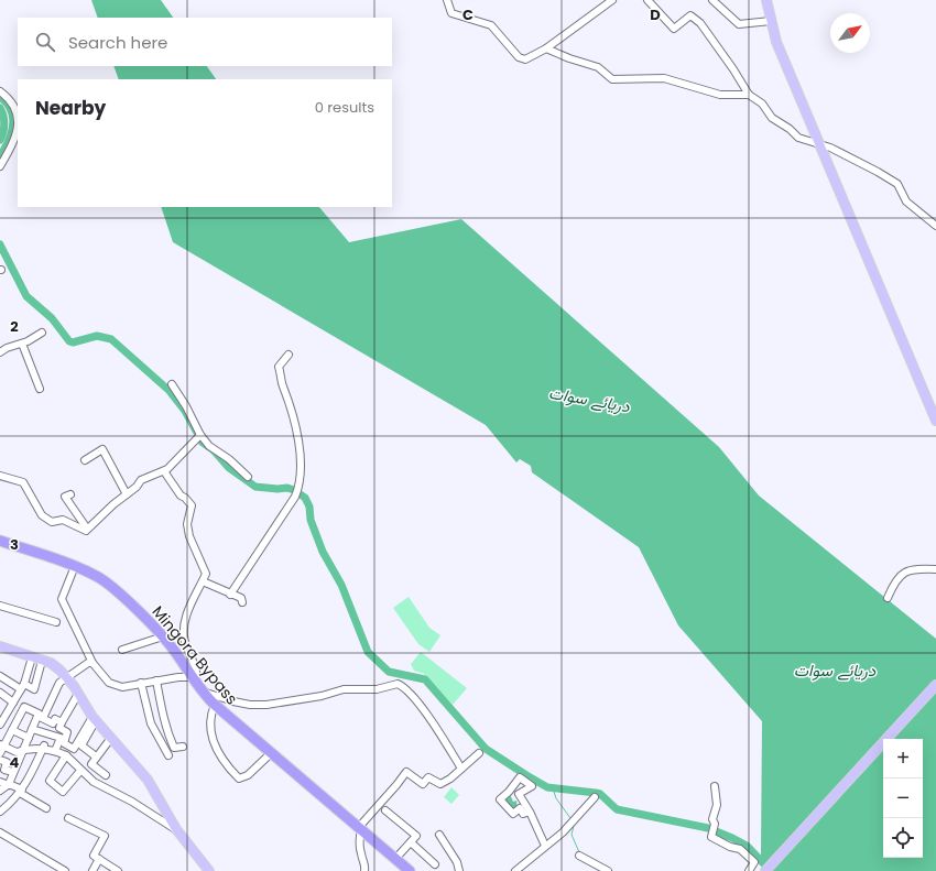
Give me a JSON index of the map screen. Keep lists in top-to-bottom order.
{
  "streets": {
    "highway": ["Mingora Bypass"]
  },
  "water": ["دریائے سوات"],
  "north": "top right",
  "page": {
    "search": "Search here",
    "heading": ["Nearby", "0 results"],
    "map_buttons": ["+", "−"]
  },
  "grid": {
    "columns": ["C", "D"],
    "rows": ["2", "3", "4"]
  }
}
